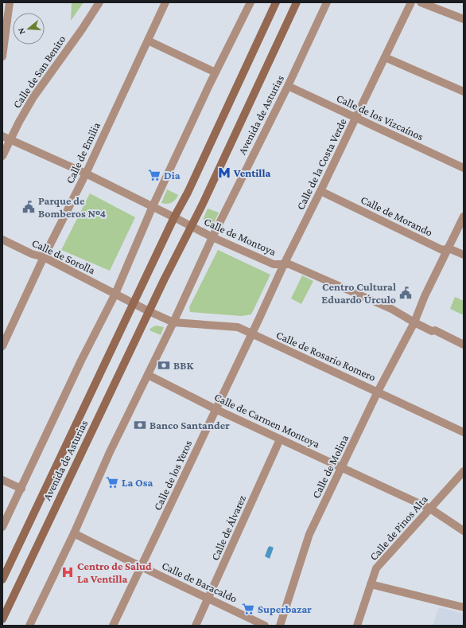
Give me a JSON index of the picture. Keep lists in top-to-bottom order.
{
  "streets": {
    "main road": ["Avenida de Asturias"],
    "street": [
      "Calle de San Benito",
      "Calle de los Vizcaínos",
      "Calle de Emilia",
      "Calle de la Costa Verde",
      "Calle de Morando",
      "Calle de Montoya",
      "Calle de Sorolla",
      "Calle de Rosario Romero",
      "Calle de Carmen Montoya",
      "Calle de Molina",
      "Calle de los Yeros",
      "Calle de Álvarez",
      "Calle de Pinos Alta",
      "Calle de Baracaldo"
    ]
  },
  "crossings": [
    ["Calle de San Benito", "Calle de Montoya"],
    ["Avenida de Asturias", "Calle de los Vizcaínos"],
    ["Avenida de Asturias", "Calle de Montoya"],
    ["Avenida de Asturias", "Calle de Rosario Romero"],
    ["Avenida de Asturias", "Calle de Carmen Montoya"],
    ["Avenida de Asturias", "Calle de Baracaldo"],
    ["Calle de los Vizcaínos", "Calle de la Costa Verde"],
    ["Calle de Emilia", "Calle de Montoya"],
    ["Calle de Emilia", "Calle de Sorolla"],
    ["Calle de la Costa Verde", "Calle de Morando"],
    ["Calle de la Costa Verde", "Calle de Montoya"],
    ["Calle de la Costa Verde", "Calle de Rosario Romero"],
    ["Calle de la Costa Verde", "Calle de los Yeros"],
    ["Calle de Morando", "Calle de Molina"],
    ["Calle de Montoya", "Calle de Molina"],
    ["Calle de Rosario Romero", "Calle de Molina"],
    ["Calle de Rosario Romero", "Calle de los Yeros"],
    ["Calle de Carmen Montoya", "Calle de Molina"],
    ["Calle de Carmen Montoya", "Calle de los Yeros"],
    ["Calle de Carmen Montoya", "Calle de Álvarez"],
    ["Calle de Carmen Montoya", "Calle de Pinos Alta"],
    ["Calle de los Yeros", "Calle de Baracaldo"],
    ["Calle de Álvarez", "Calle de Baracaldo"]
  ],
  "places": {
    "metro station": ["Ventilla"],
    "supermarket": ["Dia", "La Osa", "Superbazar"],
    "public building": ["Parque de Bomberos Nº4", "Centro Cultural Eduardo Úrculo"],
    "bank": ["BBK", "Banco Santander"],
    "hospital": ["Centro de Salud La Ventilla"]
  },
  "north": "left"
}
